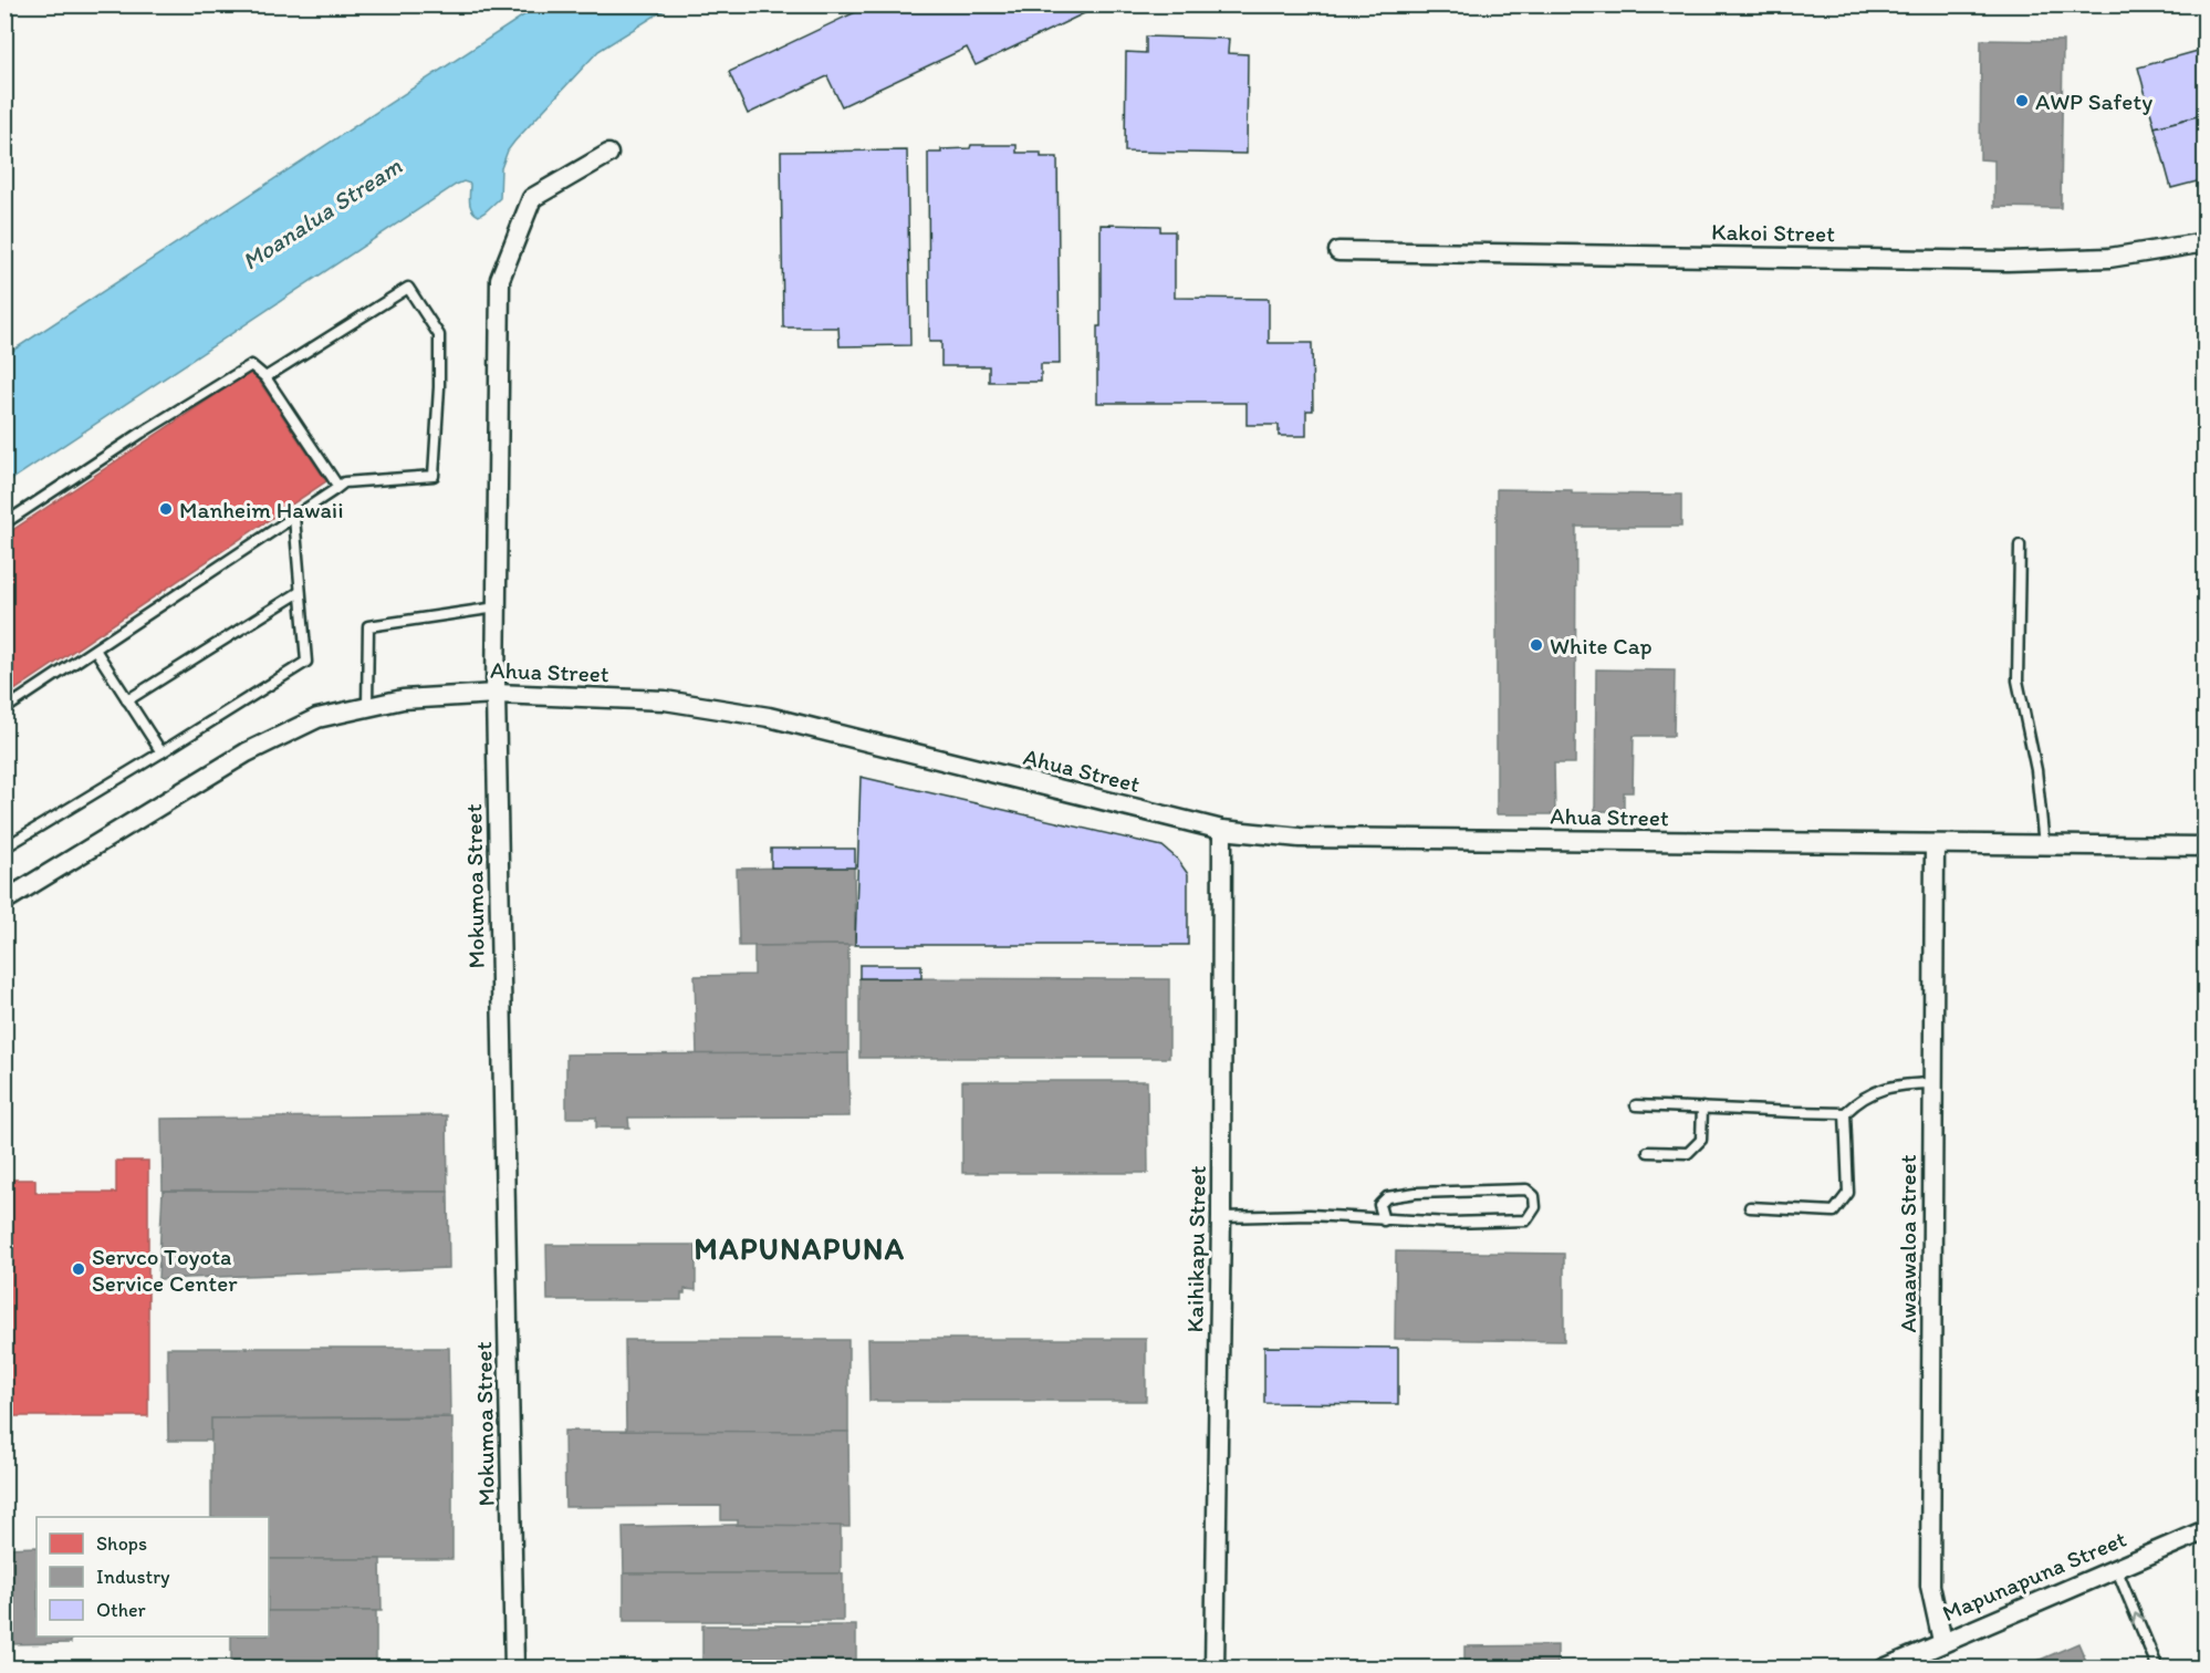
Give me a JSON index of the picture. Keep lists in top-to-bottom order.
{
  "streets": {
    "street": [
      "Kakoi Street",
      "Ahua Street",
      "Mokumoa Street",
      "Awaawaloa Street",
      "Kaihikapu Street",
      "Mapunapuna Street"
    ]
  },
  "crossings": [
    ["Ahua Street", "Mokumoa Street"],
    ["Ahua Street", "Awaawaloa Street"],
    ["Ahua Street", "Kaihikapu Street"],
    ["Awaawaloa Street", "Mapunapuna Street"]
  ],
  "districts": ["MAPUNAPUNA"],
  "water": ["Moanalua Stream"],
  "places": [
    "AWP Safety",
    "Manheim Hawaii",
    "White Cap",
    "Servco Toyota Service Center"
  ],
  "legend": ["Shops", "Industry", "Other"]
}
